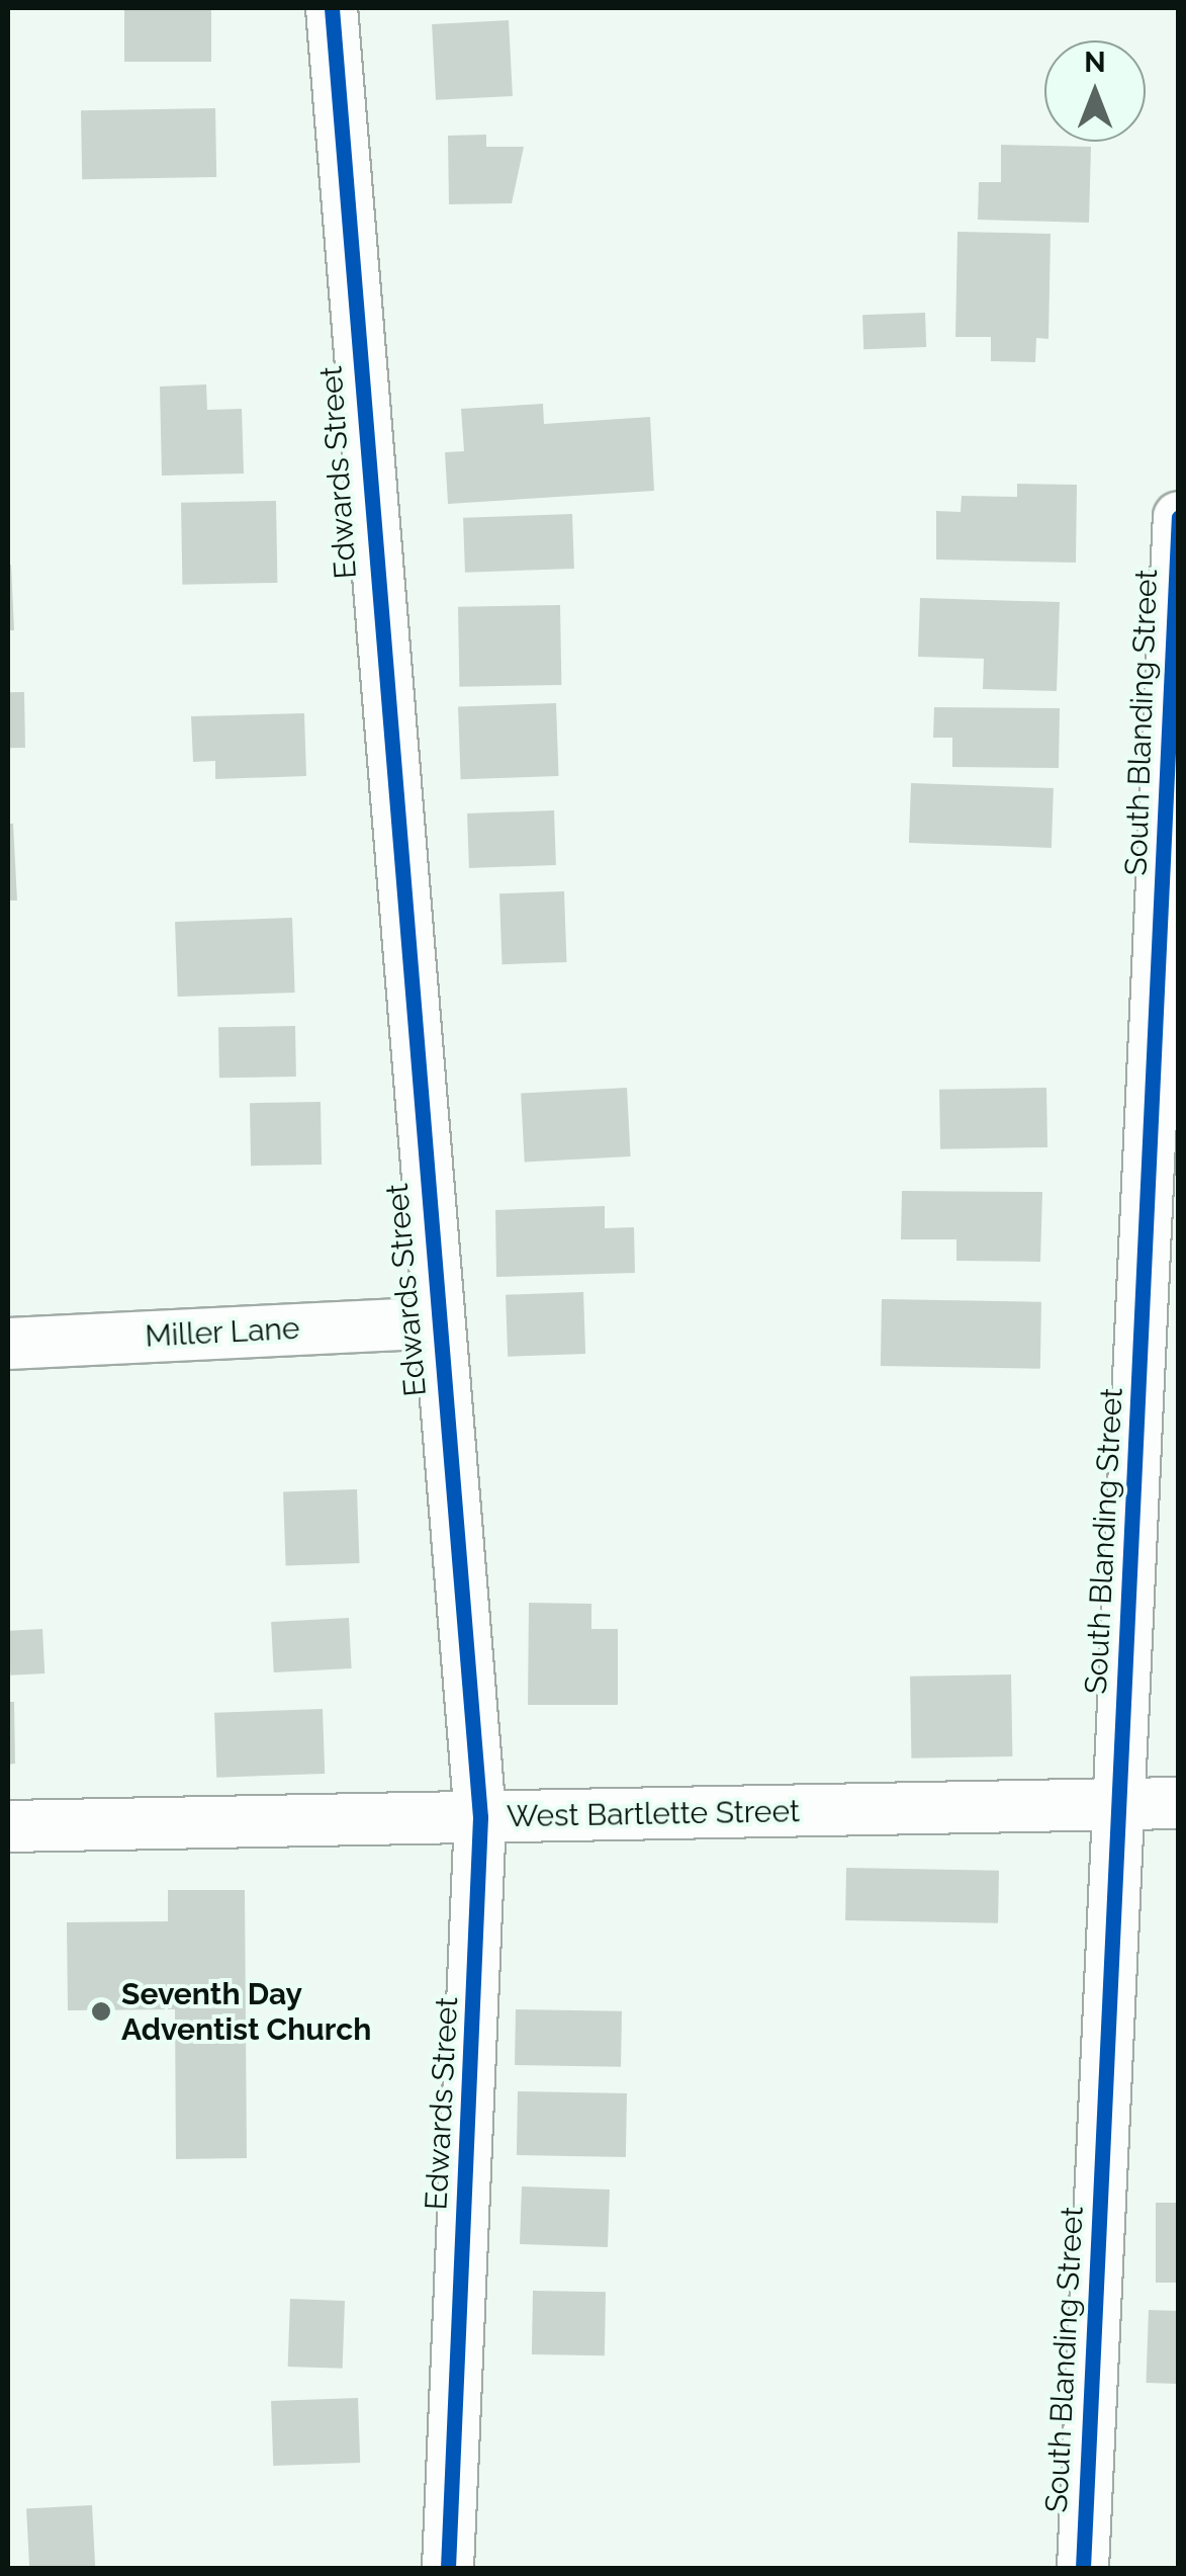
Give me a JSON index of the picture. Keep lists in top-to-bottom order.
{
  "streets": {
    "street": [
      "Edwards Street",
      "South Blanding Street",
      "Miller Lane",
      "West Bartlette Street"
    ]
  },
  "crossings": [
    ["Edwards Street", "Miller Lane"],
    ["Edwards Street", "West Bartlette Street"],
    ["South Blanding Street", "West Bartlette Street"]
  ],
  "places": ["Seventh Day Adventist Church"],
  "north": "top"
}
